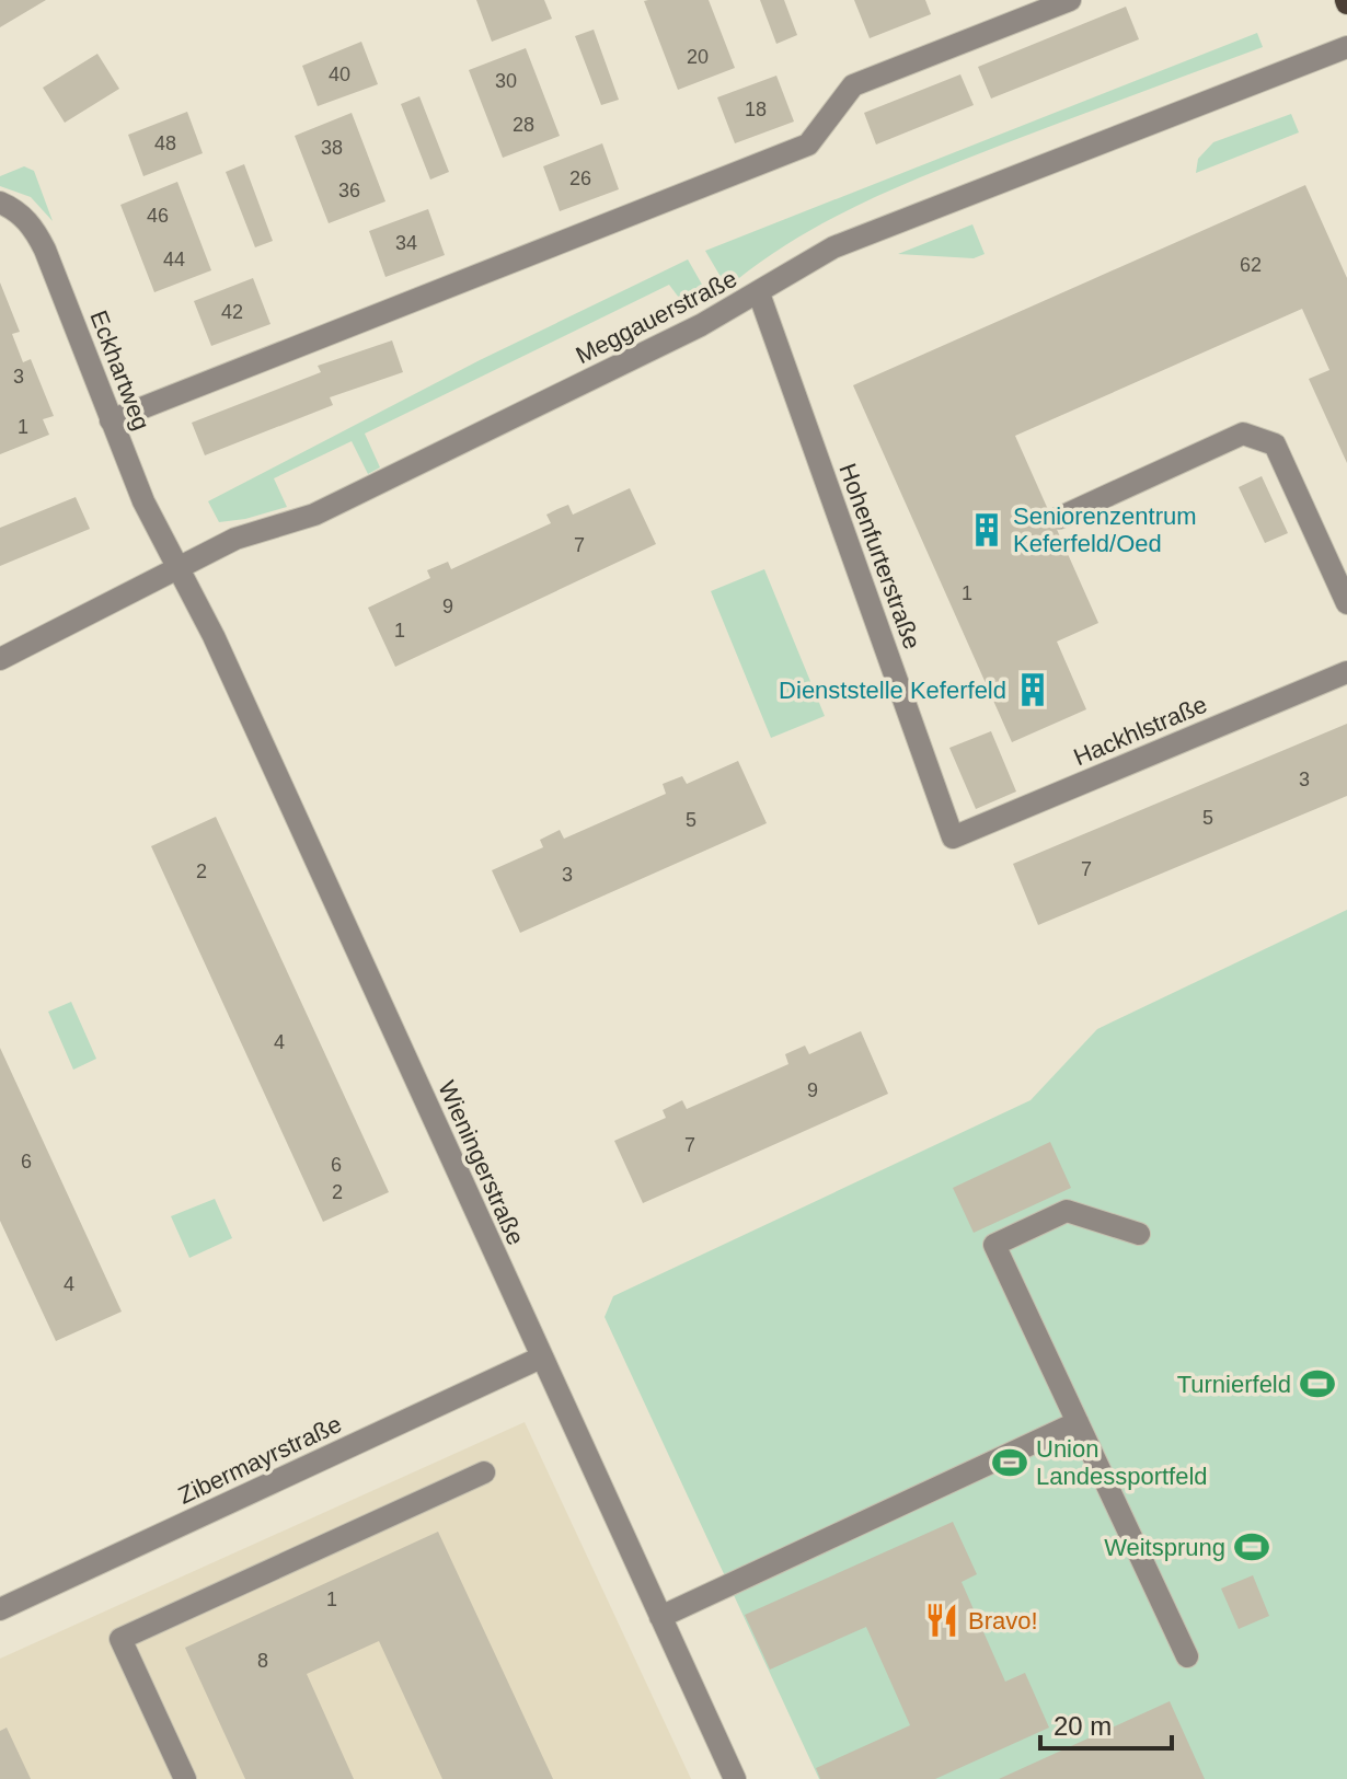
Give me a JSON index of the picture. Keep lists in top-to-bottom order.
{
  "streets": {
    "street": [
      "Meggauerstraße",
      "Eckhartweg",
      "Hohenfurterstraße",
      "Hackhlstraße",
      "Wieningerstraße",
      "Zibermayrstraße"
    ]
  },
  "crossings": [
    ["Meggauerstraße", "Eckhartweg"],
    ["Meggauerstraße", "Hohenfurterstraße"],
    ["Meggauerstraße", "Wieningerstraße"],
    ["Eckhartweg", "Wieningerstraße"],
    ["Hohenfurterstraße", "Hackhlstraße"],
    ["Wieningerstraße", "Zibermayrstraße"]
  ],
  "places": {
    "building": ["Seniorenzentrum Keferfeld/Oed", "Dienststelle Keferfeld"],
    "sports": ["Turnierfeld", "Union Landessportfeld", "Weitsprung"],
    "restaurant": ["Bravo!"]
  },
  "house_numbers": [
    "20",
    "40",
    "30",
    "18",
    "28",
    "48",
    "38",
    "26",
    "36",
    "46",
    "34",
    "44",
    "62",
    "42",
    "3",
    "1",
    "7",
    "1",
    "9",
    "1",
    "3",
    "5",
    "5",
    "7",
    "2",
    "3",
    "4",
    "9",
    "7",
    "6",
    "6",
    "2",
    "4",
    "1",
    "8"
  ],
  "scale_bar": "20 m"
}
